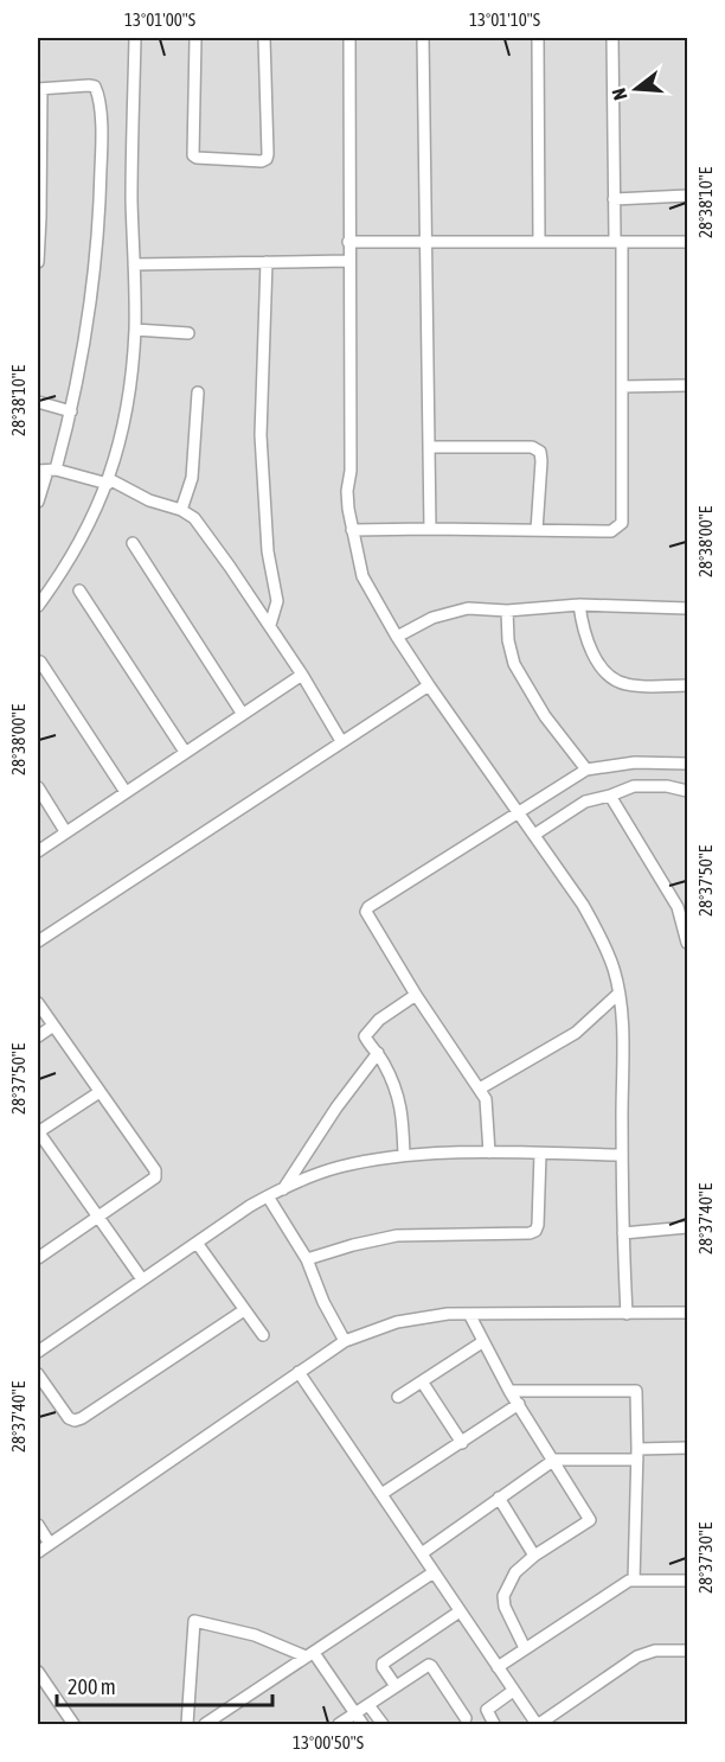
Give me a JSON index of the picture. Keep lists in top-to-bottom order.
{
  "scale_bar": "200 m",
  "north": "left",
  "coordinates": [
    "13°01'00\"S",
    "13°01'10\"S",
    "28°38'10\"E",
    "28°38'00\"E",
    "28°37'50\"E",
    "28°37'40\"E",
    "28°37'30\"E",
    "13°00'50\"S"
  ]
}
